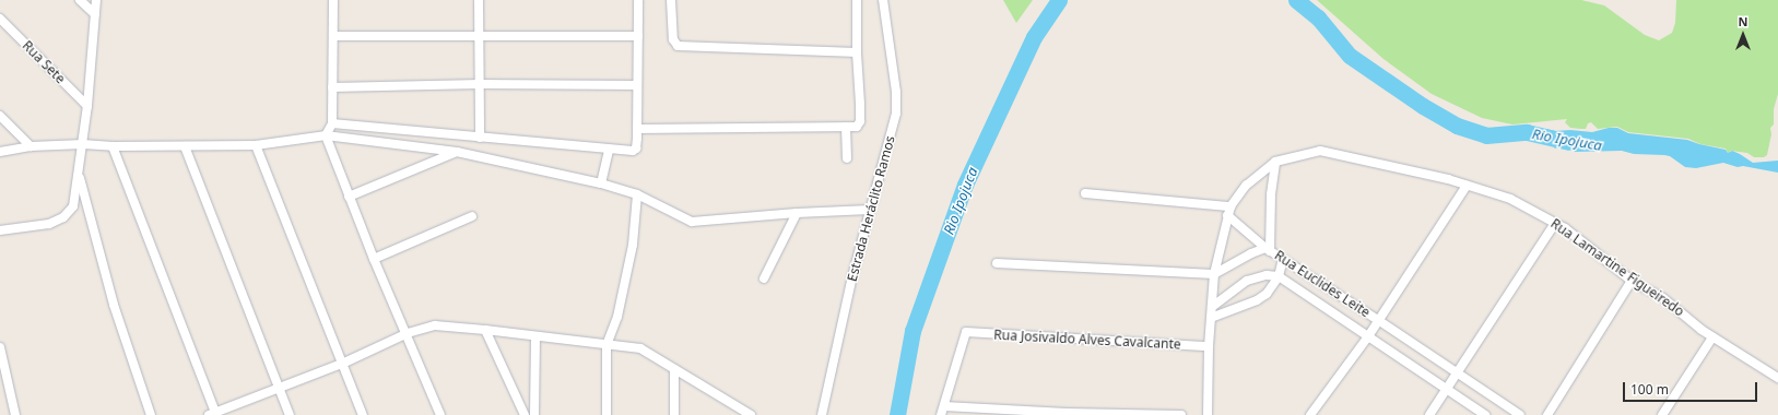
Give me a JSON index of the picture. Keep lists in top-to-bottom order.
{
  "streets": {
    "street": [
      "Rua Sete",
      "Estrada Heráclito Ramos",
      "Rua Lamartine Figueiredo",
      "Rua Euclides Leite",
      "Rua Josivaldo Alves Cavalcante"
    ]
  },
  "water": ["Rio Ipojuca"],
  "scale_bar": "100 m",
  "north": "top"
}
